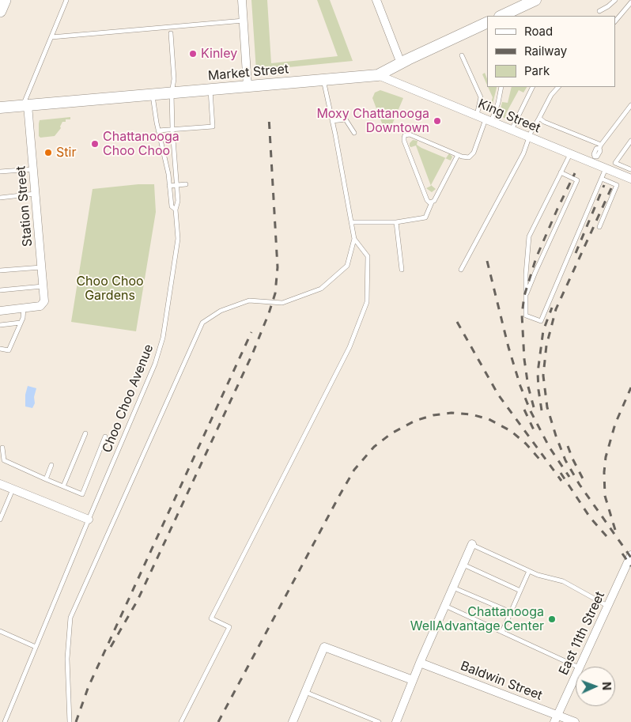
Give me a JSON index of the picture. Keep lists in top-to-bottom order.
{
  "streets": {
    "main road": ["Market Street"],
    "street": [
      "King Street",
      "Station Street",
      "East 11th Street",
      "Baldwin Street"
    ],
    "lane": ["Choo Choo Avenue"]
  },
  "crossings": [
    ["Market Street", "King Street"],
    ["Market Street", "Station Street"],
    ["Market Street", "Choo Choo Avenue"],
    ["East 11th Street", "Baldwin Street"]
  ],
  "parks": ["Choo Choo Gardens"],
  "places": [
    "Kinley",
    "Moxy Chattanooga Downtown",
    "Chattanooga Choo Choo",
    "Stir",
    "Chattanooga WellAdvantage Center"
  ],
  "legend": ["Road", "Railway", "Park"],
  "north": "right"
}
